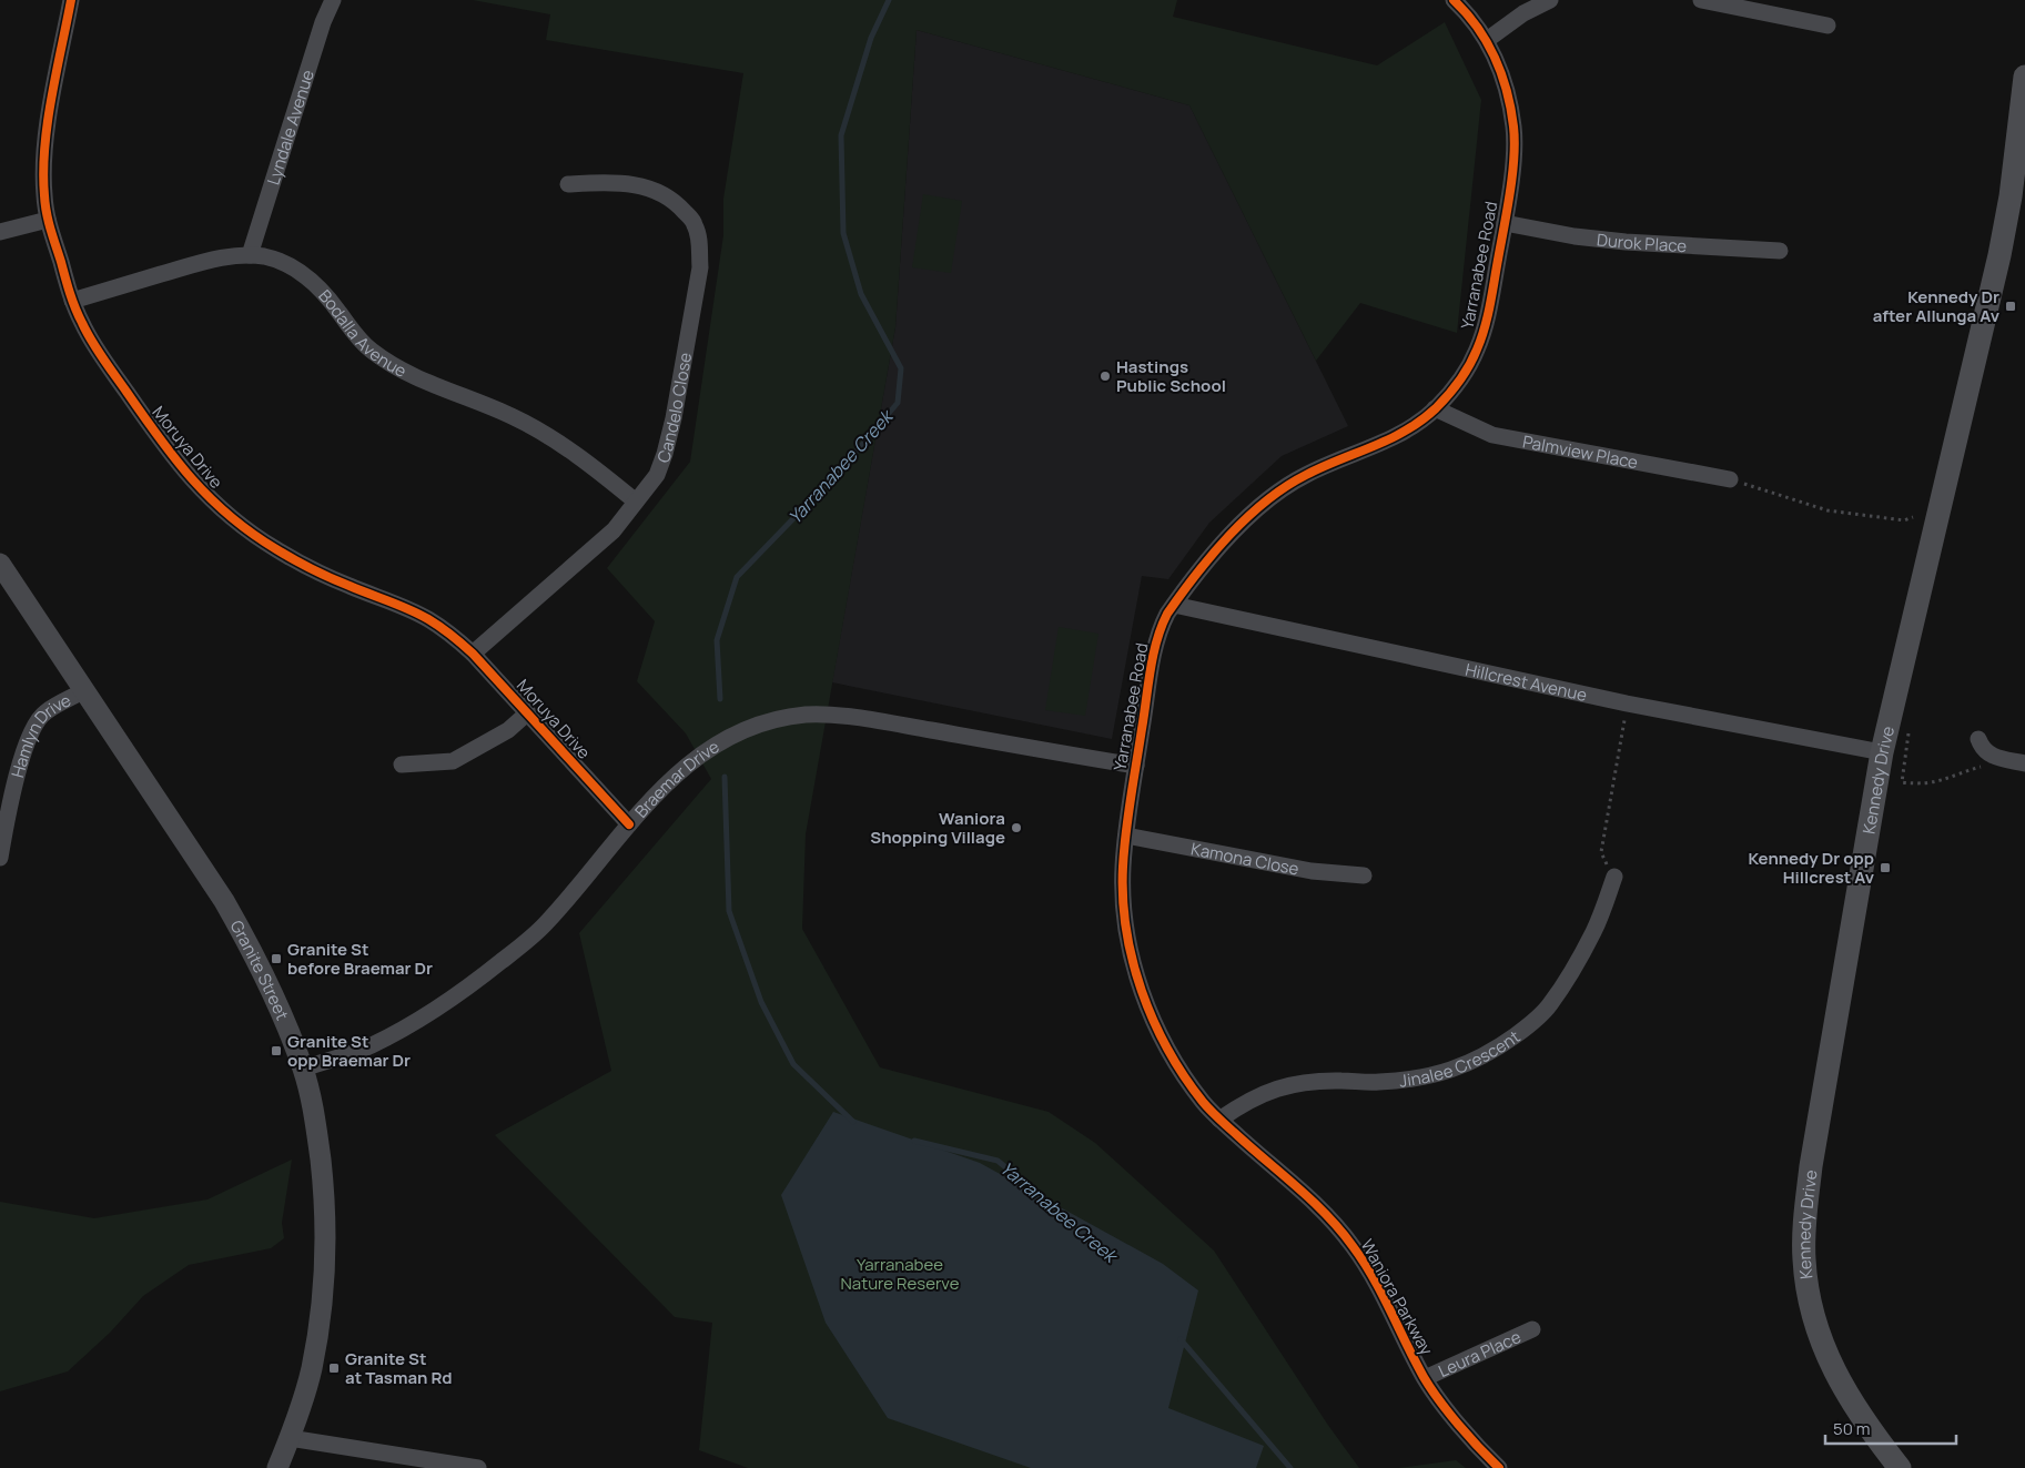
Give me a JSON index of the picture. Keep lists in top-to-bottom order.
{
  "streets": {
    "main road": ["Kennedy Drive"],
    "street": [
      "Lyndale Avenue",
      "Durok Place",
      "Yarranabee Road",
      "Bodalla Avenue",
      "Candelo Close",
      "Moruya Drive",
      "Palmview Place",
      "Hillcrest Avenue",
      "Hamlyn Drive",
      "Braemar Drive",
      "Kamona Close",
      "Granite Street",
      "Jinalee Crescent",
      "Waniora Parkway",
      "Leura Place"
    ]
  },
  "crossings": [
    ["Lyndale Avenue", "Bodalla Avenue"],
    ["Durok Place", "Yarranabee Road"],
    ["Yarranabee Road", "Palmview Place"],
    ["Yarranabee Road", "Hillcrest Avenue"],
    ["Yarranabee Road", "Braemar Drive"],
    ["Yarranabee Road", "Kamona Close"],
    ["Yarranabee Road", "Waniora Parkway"],
    ["Bodalla Avenue", "Candelo Close"],
    ["Bodalla Avenue", "Moruya Drive"],
    ["Candelo Close", "Moruya Drive"],
    ["Moruya Drive", "Braemar Drive"],
    ["Hillcrest Avenue", "Kennedy Drive"],
    ["Hamlyn Drive", "Granite Street"],
    ["Braemar Drive", "Granite Street"],
    ["Jinalee Crescent", "Waniora Parkway"],
    ["Waniora Parkway", "Leura Place"]
  ],
  "water": ["Yarranabee Creek"],
  "parks": ["Yarranabee Nature Reserve"],
  "places": {
    "transit": [
      "Kennedy Dr after Allunga Av",
      "Kennedy Dr opp Hillcrest Av",
      "Granite St before Braemar Dr",
      "Granite St opp Braemar Dr",
      "Granite St at Tasman Rd"
    ],
    "other": ["Hastings Public School", "Waniora Shopping Village"]
  },
  "scale_bar": "50 m"
}
